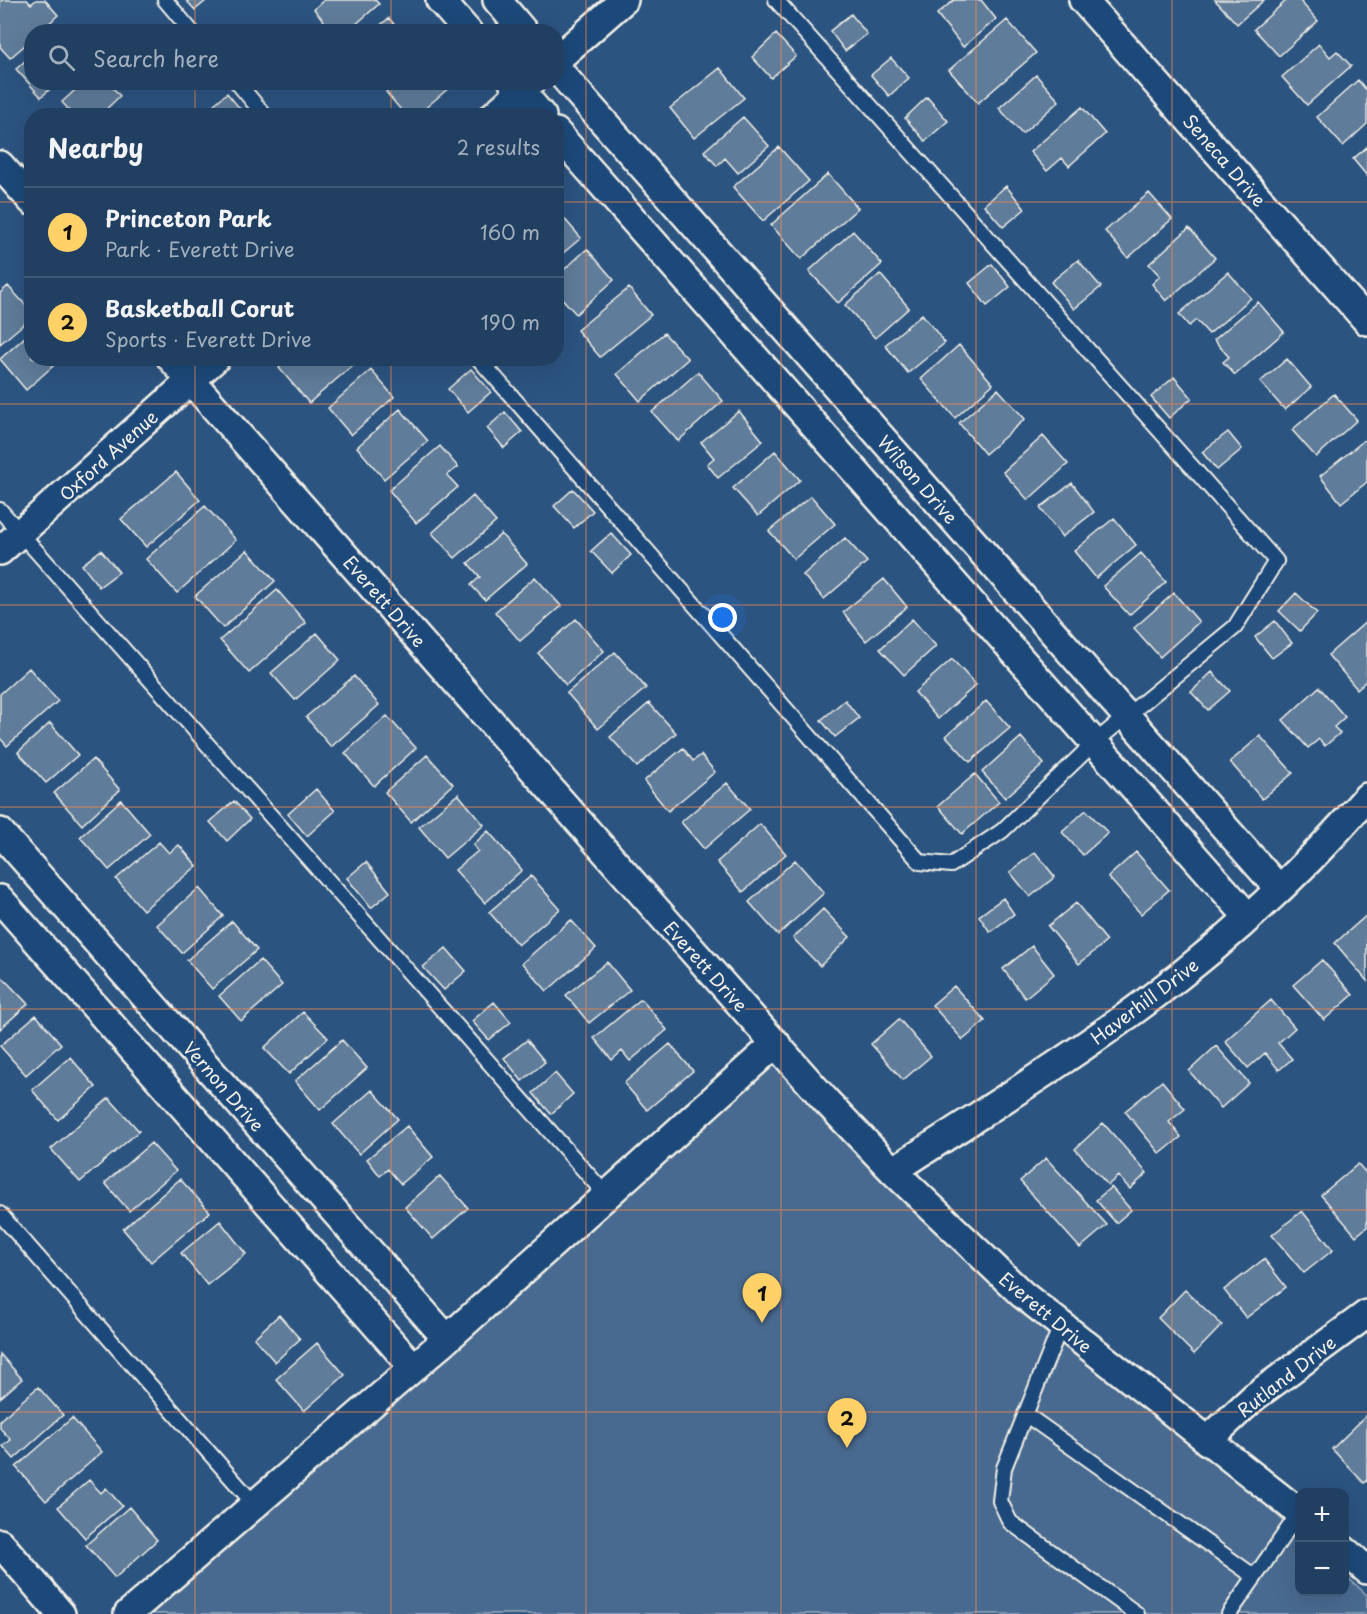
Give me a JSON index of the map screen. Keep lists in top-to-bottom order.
{
  "streets": {
    "street": [
      "Seneca Drive",
      "Oxford Avenue",
      "Wilson Drive",
      "Everett Drive",
      "Haverhill Drive",
      "Vernon Drive",
      "Rutland Drive"
    ]
  },
  "crossings": [
    ["Oxford Avenue", "Everett Drive"],
    ["Wilson Drive", "Haverhill Drive"],
    ["Everett Drive", "Haverhill Drive"],
    ["Everett Drive", "Rutland Drive"]
  ],
  "page": {
    "search": "Search here",
    "heading": ["Nearby", "2 results"],
    "list": [
      {
        "mark": "1",
        "name": "Princeton Park",
        "note": "Park · Everett Drive",
        "value": "160 m"
      },
      {
        "mark": "2",
        "name": "Basketball Corut",
        "note": "Sports · Everett Drive",
        "value": "190 m"
      }
    ],
    "pins": ["1", "2"],
    "map_buttons": ["+", "−"]
  }
}
